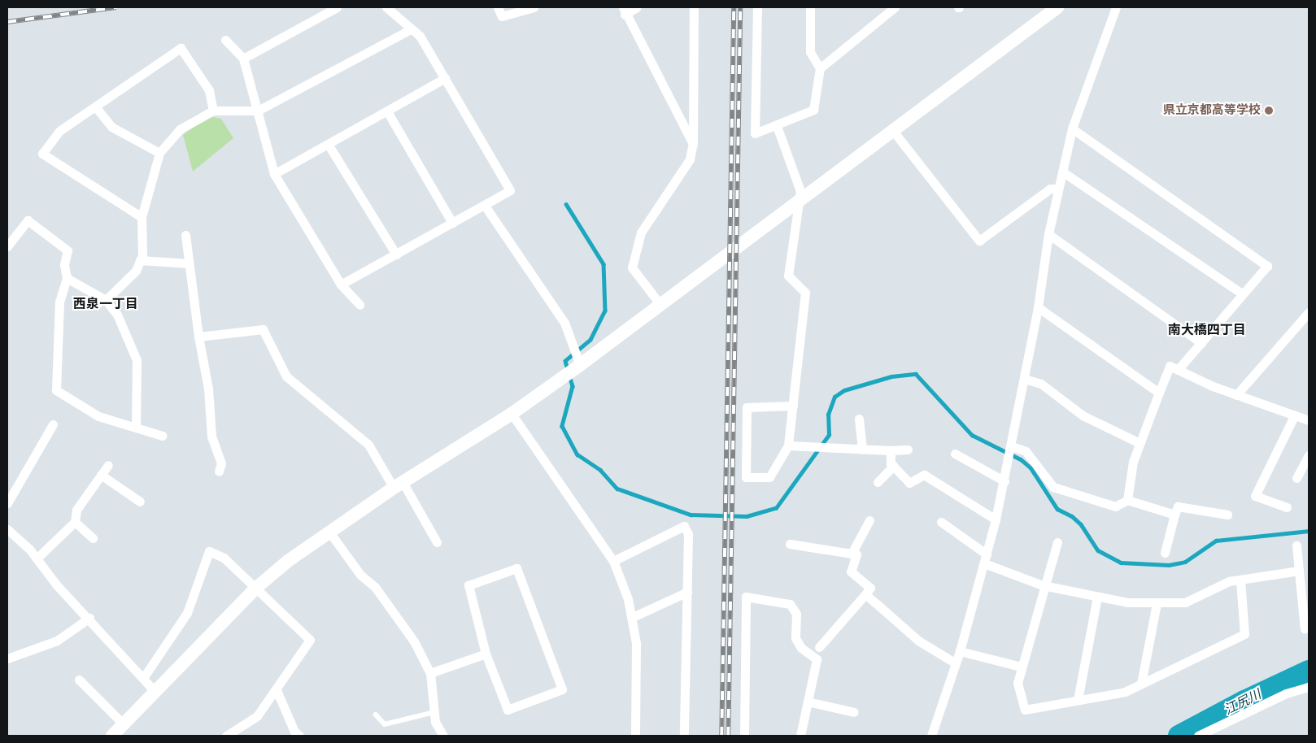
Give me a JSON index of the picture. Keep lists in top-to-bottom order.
{
  "districts": ["西泉一丁目", "南大橋四丁目"],
  "water": ["江尻川"],
  "places": ["県立京都高等学校"]
}
